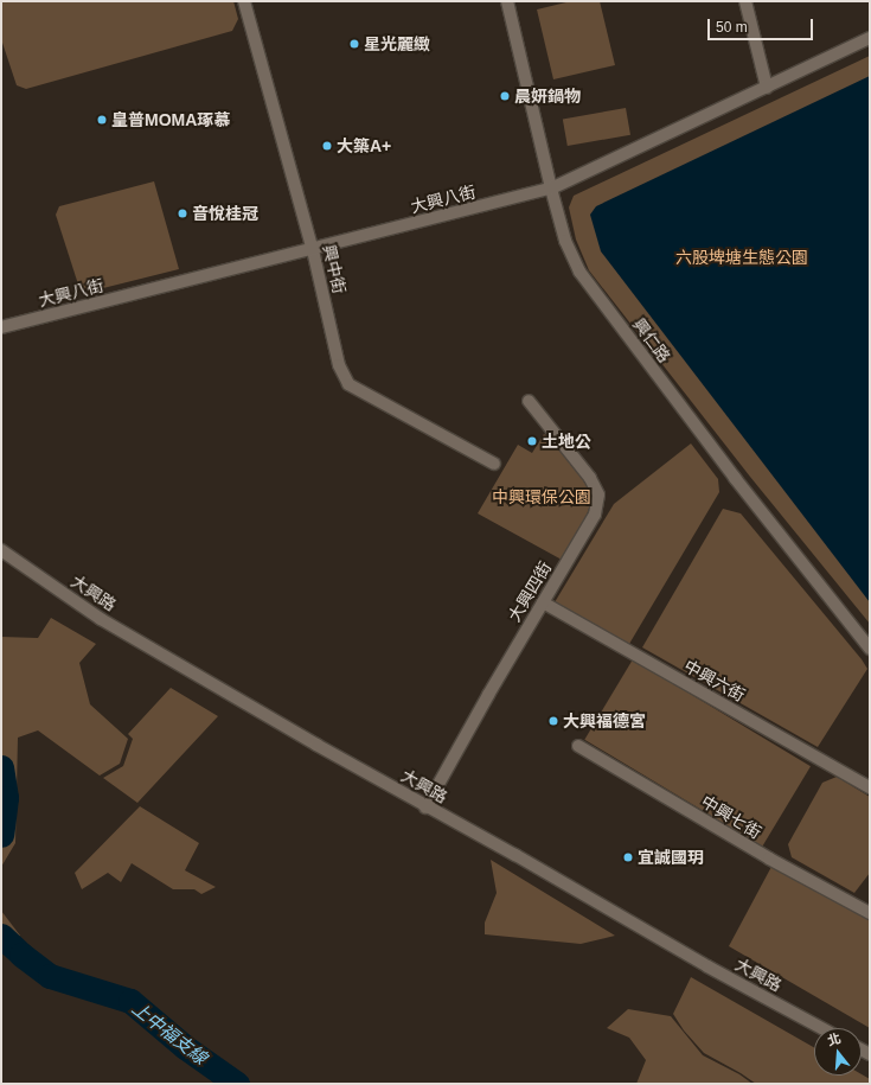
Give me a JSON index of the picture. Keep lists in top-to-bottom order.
{
  "streets": {
    "street": [
      "大興八街",
      "興中街",
      "興仁路",
      "大興四街",
      "大興路",
      "中興六街",
      "中興七街"
    ]
  },
  "crossings": [
    ["大興八街", "興中街"],
    ["大興八街", "興仁路"],
    ["大興四街", "大興路"],
    ["大興四街", "中興六街"]
  ],
  "water": ["上中福支線"],
  "parks": ["六股埤塘生態公園", "中興環保公園"],
  "places": [
    "星光麗緻",
    "晨妍鍋物",
    "皇普MOMA琢慕",
    "大築A+",
    "音悅桂冠",
    "土地公",
    "大興福德宮",
    "宜誠國玥"
  ],
  "scale_bar": "50 m",
  "north": "top"
}
